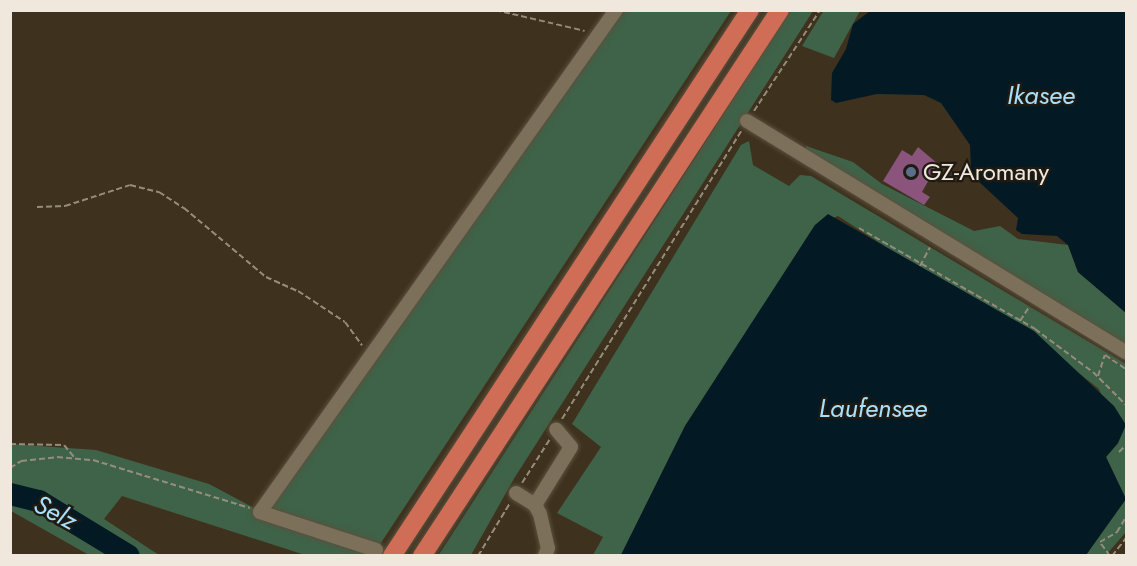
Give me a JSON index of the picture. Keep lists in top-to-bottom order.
{
  "water": ["Ikasee", "Laufensee", "Selz"],
  "places": ["GZ-Aromany"]
}
